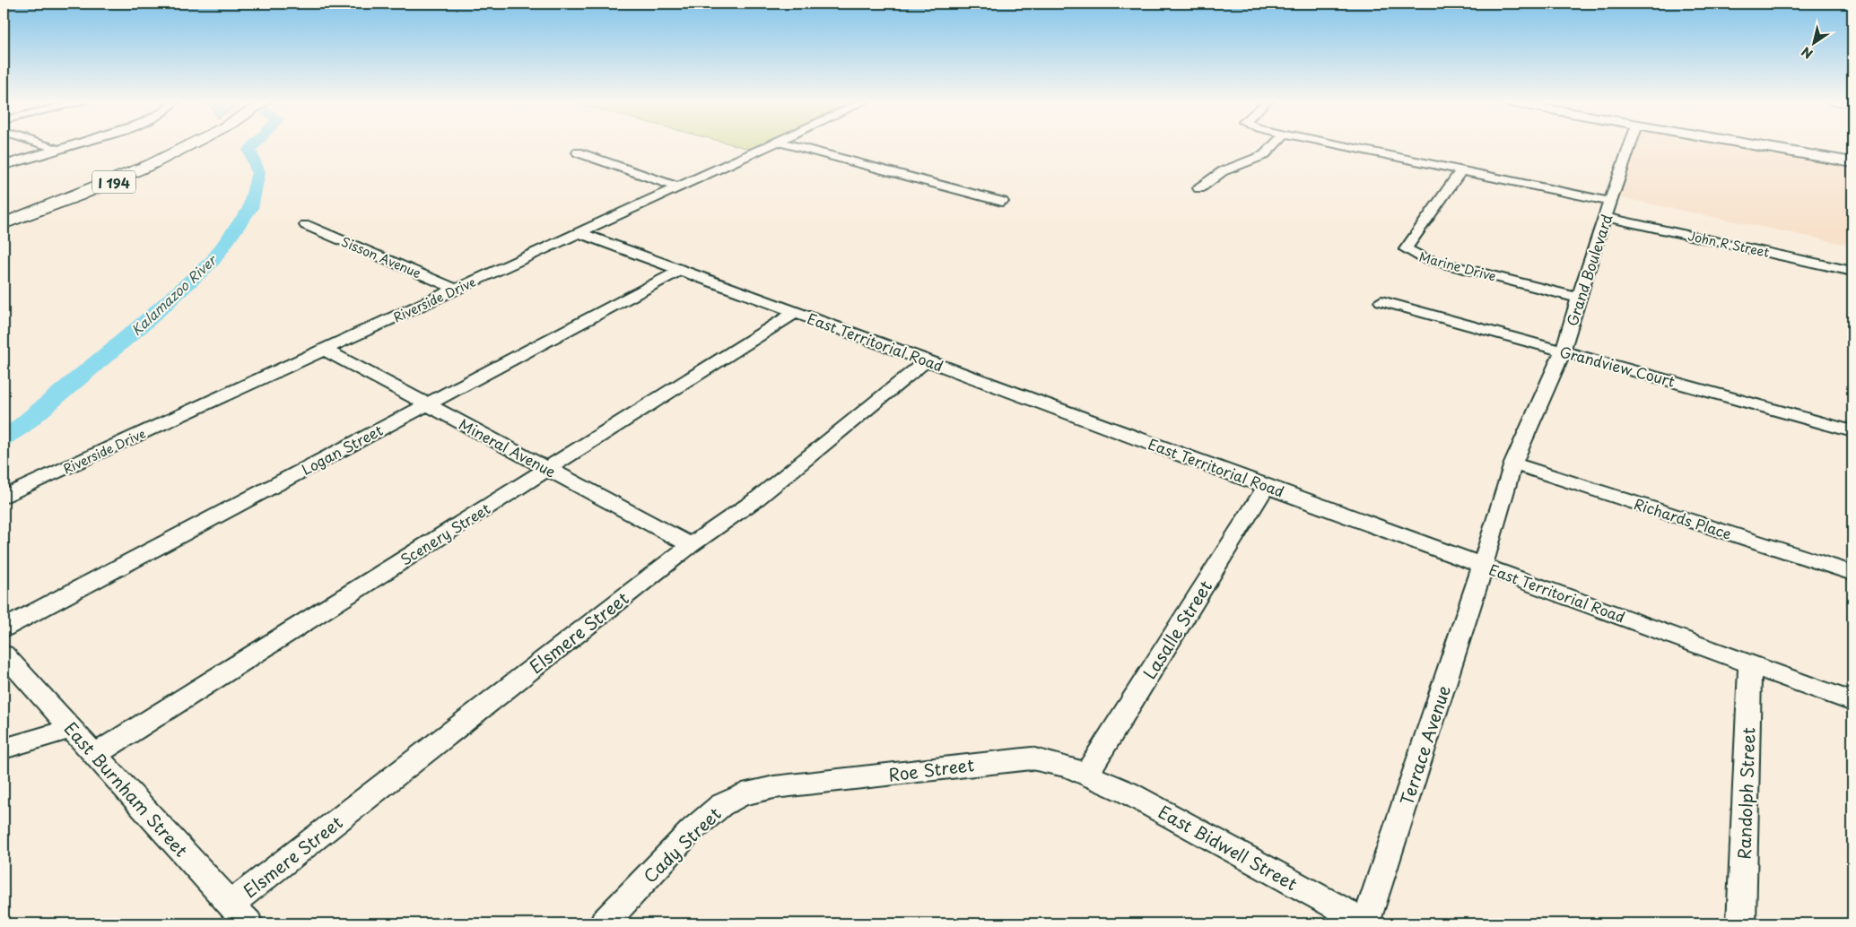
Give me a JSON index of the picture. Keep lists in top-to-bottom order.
{
  "streets": {
    "highway": ["I 194"],
    "street": [
      "John R Street",
      "Sisson Avenue",
      "Marine Drive",
      "Grand Boulevard",
      "Riverside Drive",
      "East Territorial Road",
      "Grandview Court",
      "Mineral Avenue",
      "Logan Street",
      "Richards Place",
      "Scenery Street",
      "Lasalle Street",
      "Elsmere Street",
      "Terrace Avenue",
      "Roe Street",
      "East Burnham Street",
      "Randolph Street",
      "Cady Street",
      "East Bidwell Street"
    ]
  },
  "crossings": [
    ["John R Street", "Grand Boulevard"],
    ["Sisson Avenue", "Riverside Drive"],
    ["Marine Drive", "Grand Boulevard"],
    ["Grand Boulevard", "East Territorial Road"],
    ["Grand Boulevard", "Grandview Court"],
    ["Grand Boulevard", "Richards Place"],
    ["Grand Boulevard", "Terrace Avenue"],
    ["Riverside Drive", "East Territorial Road"],
    ["Riverside Drive", "Mineral Avenue"],
    ["East Territorial Road", "Logan Street"],
    ["East Territorial Road", "Scenery Street"],
    ["East Territorial Road", "Lasalle Street"],
    ["East Territorial Road", "Elsmere Street"],
    ["East Territorial Road", "Terrace Avenue"],
    ["East Territorial Road", "Randolph Street"],
    ["Mineral Avenue", "Logan Street"],
    ["Mineral Avenue", "Scenery Street"],
    ["Mineral Avenue", "Elsmere Street"],
    ["Scenery Street", "East Burnham Street"],
    ["Lasalle Street", "Roe Street"],
    ["Lasalle Street", "East Bidwell Street"],
    ["Elsmere Street", "East Burnham Street"],
    ["Terrace Avenue", "East Bidwell Street"],
    ["Roe Street", "Cady Street"],
    ["Roe Street", "East Bidwell Street"]
  ],
  "water": ["Kalamazoo River"],
  "north": "bottom left"
}
